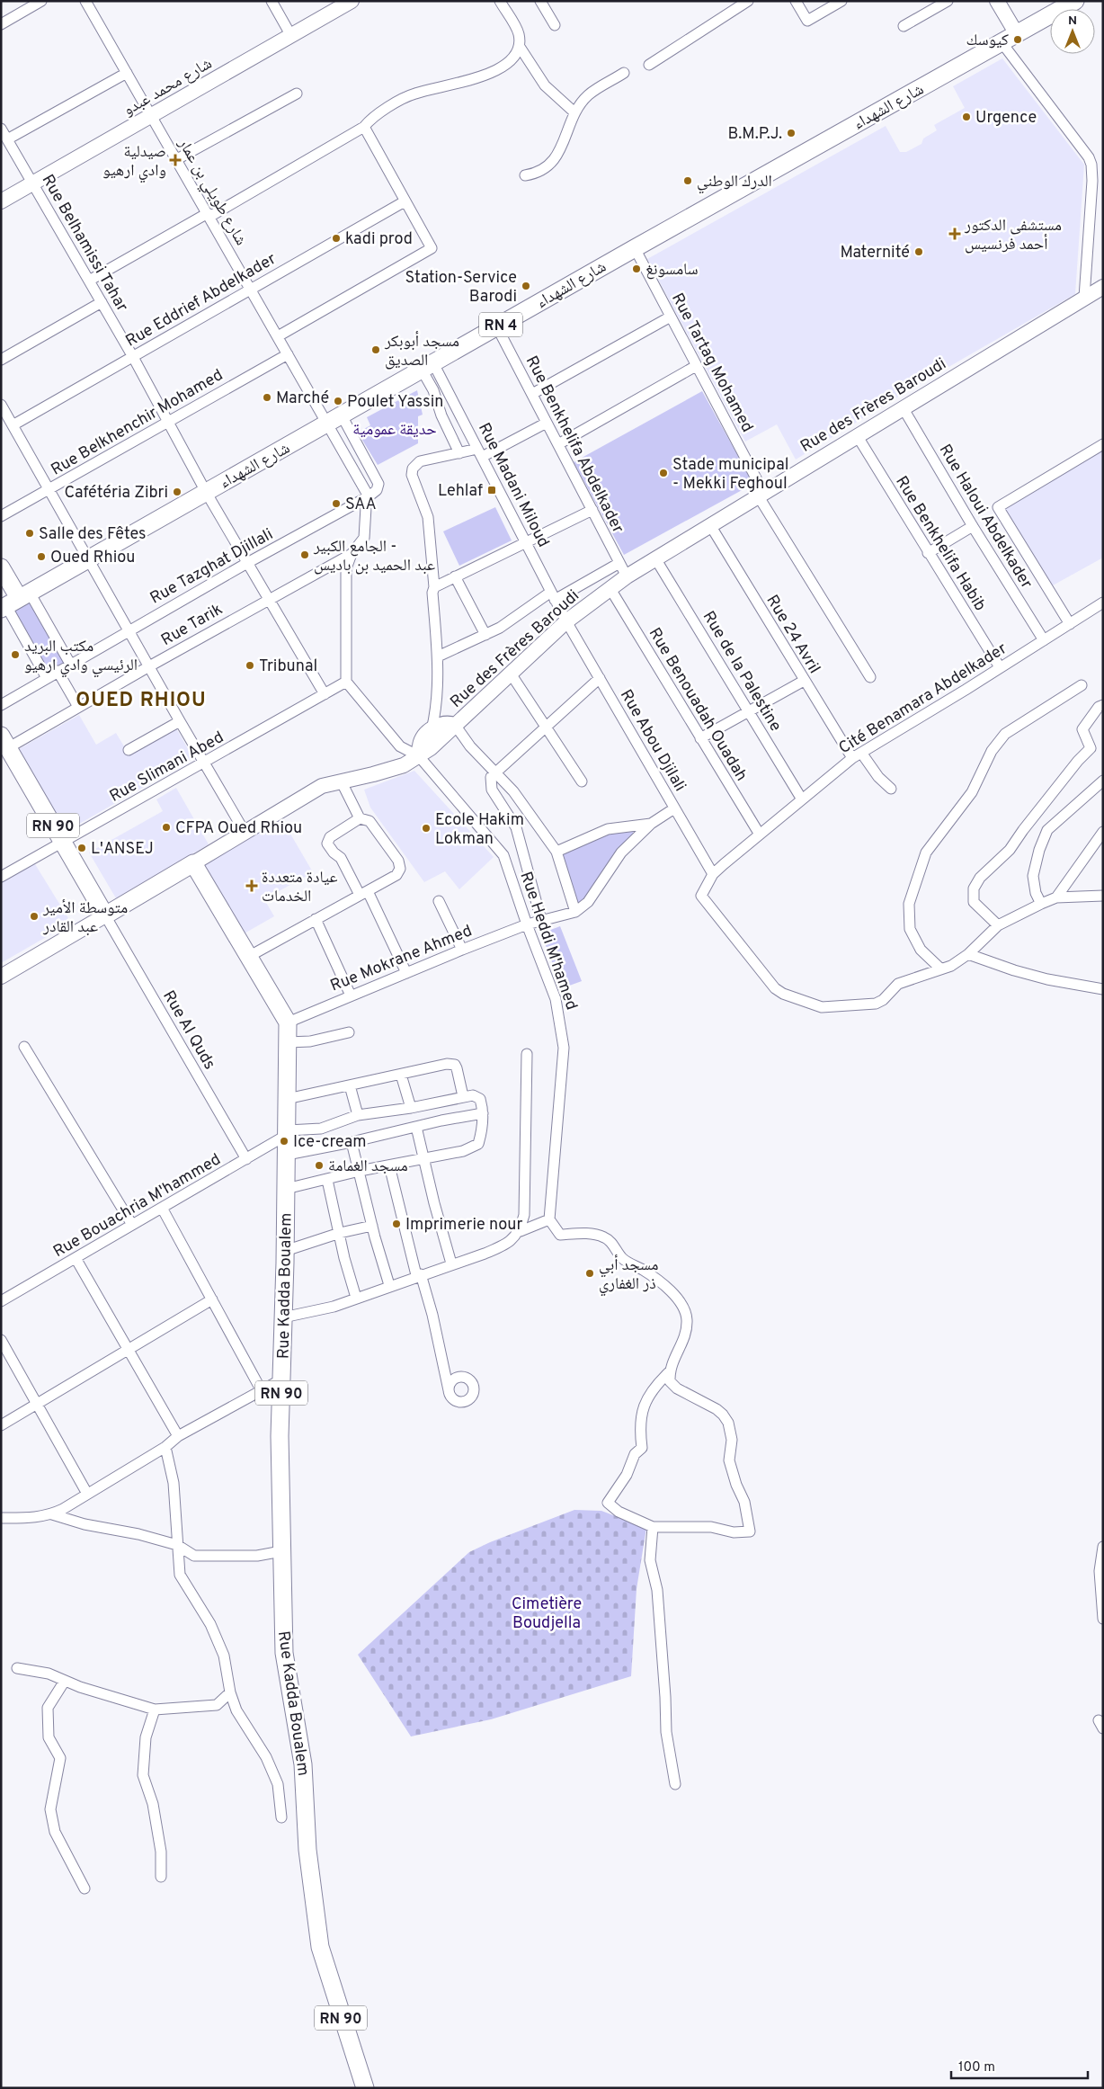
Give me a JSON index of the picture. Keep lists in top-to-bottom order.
{
  "streets": {
    "main road": [
      "شارع الشهداء",
      "RN 4",
      "RN 90",
      "Rue Kadda Boualem"
    ],
    "street": [
      "شارع محمد عبدو",
      "شارع طويلي بن عمار",
      "Rue Belhamissi Tahar",
      "Rue Eddrief Abdelkader",
      "Rue Tartag Mohamed",
      "Rue des Frères Baroudi",
      "Rue Belkhenchir Mohamed",
      "Rue Benkhelifa Abdelkader",
      "Rue Madani Miloud",
      "Rue Haloui Abdelkader",
      "Rue Benkhelifa Habib",
      "Rue Tazghat Djillali",
      "Rue Tarik",
      "Rue 24 Avril",
      "Rue de la Palestine",
      "Cité Benamara Abdelkader",
      "Rue Benouadah Ouadah",
      "Rue Abou Djilali",
      "Rue Slimani Abed",
      "Rue Heddi M'hamed",
      "Rue Mokrane Ahmed",
      "Rue Al Quds",
      "Rue Bouachria M'hammed"
    ]
  },
  "crossings": [
    ["شارع محمد عبدو", "شارع طويلي بن عمار"],
    ["شارع محمد عبدو", "Rue Belhamissi Tahar"],
    ["شارع الشهداء", "شارع طويلي بن عمار"],
    ["شارع الشهداء", "Rue Belhamissi Tahar"],
    ["شارع الشهداء", "RN 4"],
    ["شارع الشهداء", "Rue Tartag Mohamed"],
    ["شارع الشهداء", "Rue Benkhelifa Abdelkader"],
    ["شارع الشهداء", "Rue Madani Miloud"],
    ["شارع طويلي بن عمار", "Rue Eddrief Abdelkader"],
    ["شارع طويلي بن عمار", "Rue Belkhenchir Mohamed"],
    ["Rue Belhamissi Tahar", "Rue Eddrief Abdelkader"],
    ["Rue Belhamissi Tahar", "Rue Belkhenchir Mohamed"],
    ["Rue Belhamissi Tahar", "Rue Tazghat Djillali"],
    ["Rue Belhamissi Tahar", "Rue Tarik"],
    ["Rue Belhamissi Tahar", "Rue Slimani Abed"],
    ["Rue Tartag Mohamed", "Rue des Frères Baroudi"],
    ["Rue des Frères Baroudi", "Rue Benkhelifa Abdelkader"],
    ["Rue des Frères Baroudi", "Rue Madani Miloud"],
    ["Rue des Frères Baroudi", "Rue Haloui Abdelkader"],
    ["Rue des Frères Baroudi", "Rue Benkhelifa Habib"],
    ["Rue des Frères Baroudi", "Rue 24 Avril"],
    ["Rue des Frères Baroudi", "Rue de la Palestine"],
    ["Rue des Frères Baroudi", "Rue Benouadah Ouadah"],
    ["Rue des Frères Baroudi", "Rue Abou Djilali"],
    ["Rue des Frères Baroudi", "Rue Heddi M'hamed"],
    ["Rue Madani Miloud", "Rue Abou Djilali"],
    ["Rue Haloui Abdelkader", "Cité Benamara Abdelkader"],
    ["Rue Benkhelifa Habib", "Cité Benamara Abdelkader"],
    ["Rue Tarik", "RN 90"],
    ["Rue 24 Avril", "Cité Benamara Abdelkader"],
    ["Rue de la Palestine", "Cité Benamara Abdelkader"],
    ["Cité Benamara Abdelkader", "Rue Benouadah Ouadah"],
    ["Cité Benamara Abdelkader", "Rue Abou Djilali"],
    ["Rue Slimani Abed", "RN 90"],
    ["RN 90", "Rue Al Quds"],
    ["Rue Heddi M'hamed", "Rue Mokrane Ahmed"],
    ["Rue Mokrane Ahmed", "Rue Kadda Boualem"],
    ["Rue Al Quds", "Rue Bouachria M'hammed"],
    ["Rue Bouachria M'hammed", "Rue Kadda Boualem"]
  ],
  "districts": ["OUED RHIOU"],
  "parks": ["حديقة عمومية", "Cimetière Boudjella"],
  "places": {
    "other": [
      "كيوسك",
      "Urgence",
      "B.M.P.J.",
      "الدرك الوطني",
      "kadi prod",
      "Maternité",
      "سامسونغ",
      "Station-Service Barodi",
      "مسجد أبوبكر الصديق",
      "Marché",
      "Poulet Yassin",
      "Stade municipal - Mekki Feghoul",
      "Cafétéria Zibri",
      "SAA",
      "Salle des Fêtes",
      "الجامع الكبير - عبد الحميد بن باديس",
      "Oued Rhiou",
      "مكتب البريد الرئيسي وادي ارهيو",
      "Tribunal",
      "CFPA Oued Rhiou",
      "Ecole Hakim Lokman",
      "L'ANSEJ",
      "متوسطة الأمير عبد القادر",
      "Ice-cream",
      "مسجد الغمامة",
      "Imprimerie nour",
      "مسجد أبي ذر الغفاري"
    ],
    "health": ["صيدلية وادي ارهيو", "مستشفى الدكتور أحمد فرنسيس", "عيادة متعددة الخدمات"],
    "transit": ["Lehlaf"]
  },
  "scale_bar": "100 m",
  "north": "top"
}
